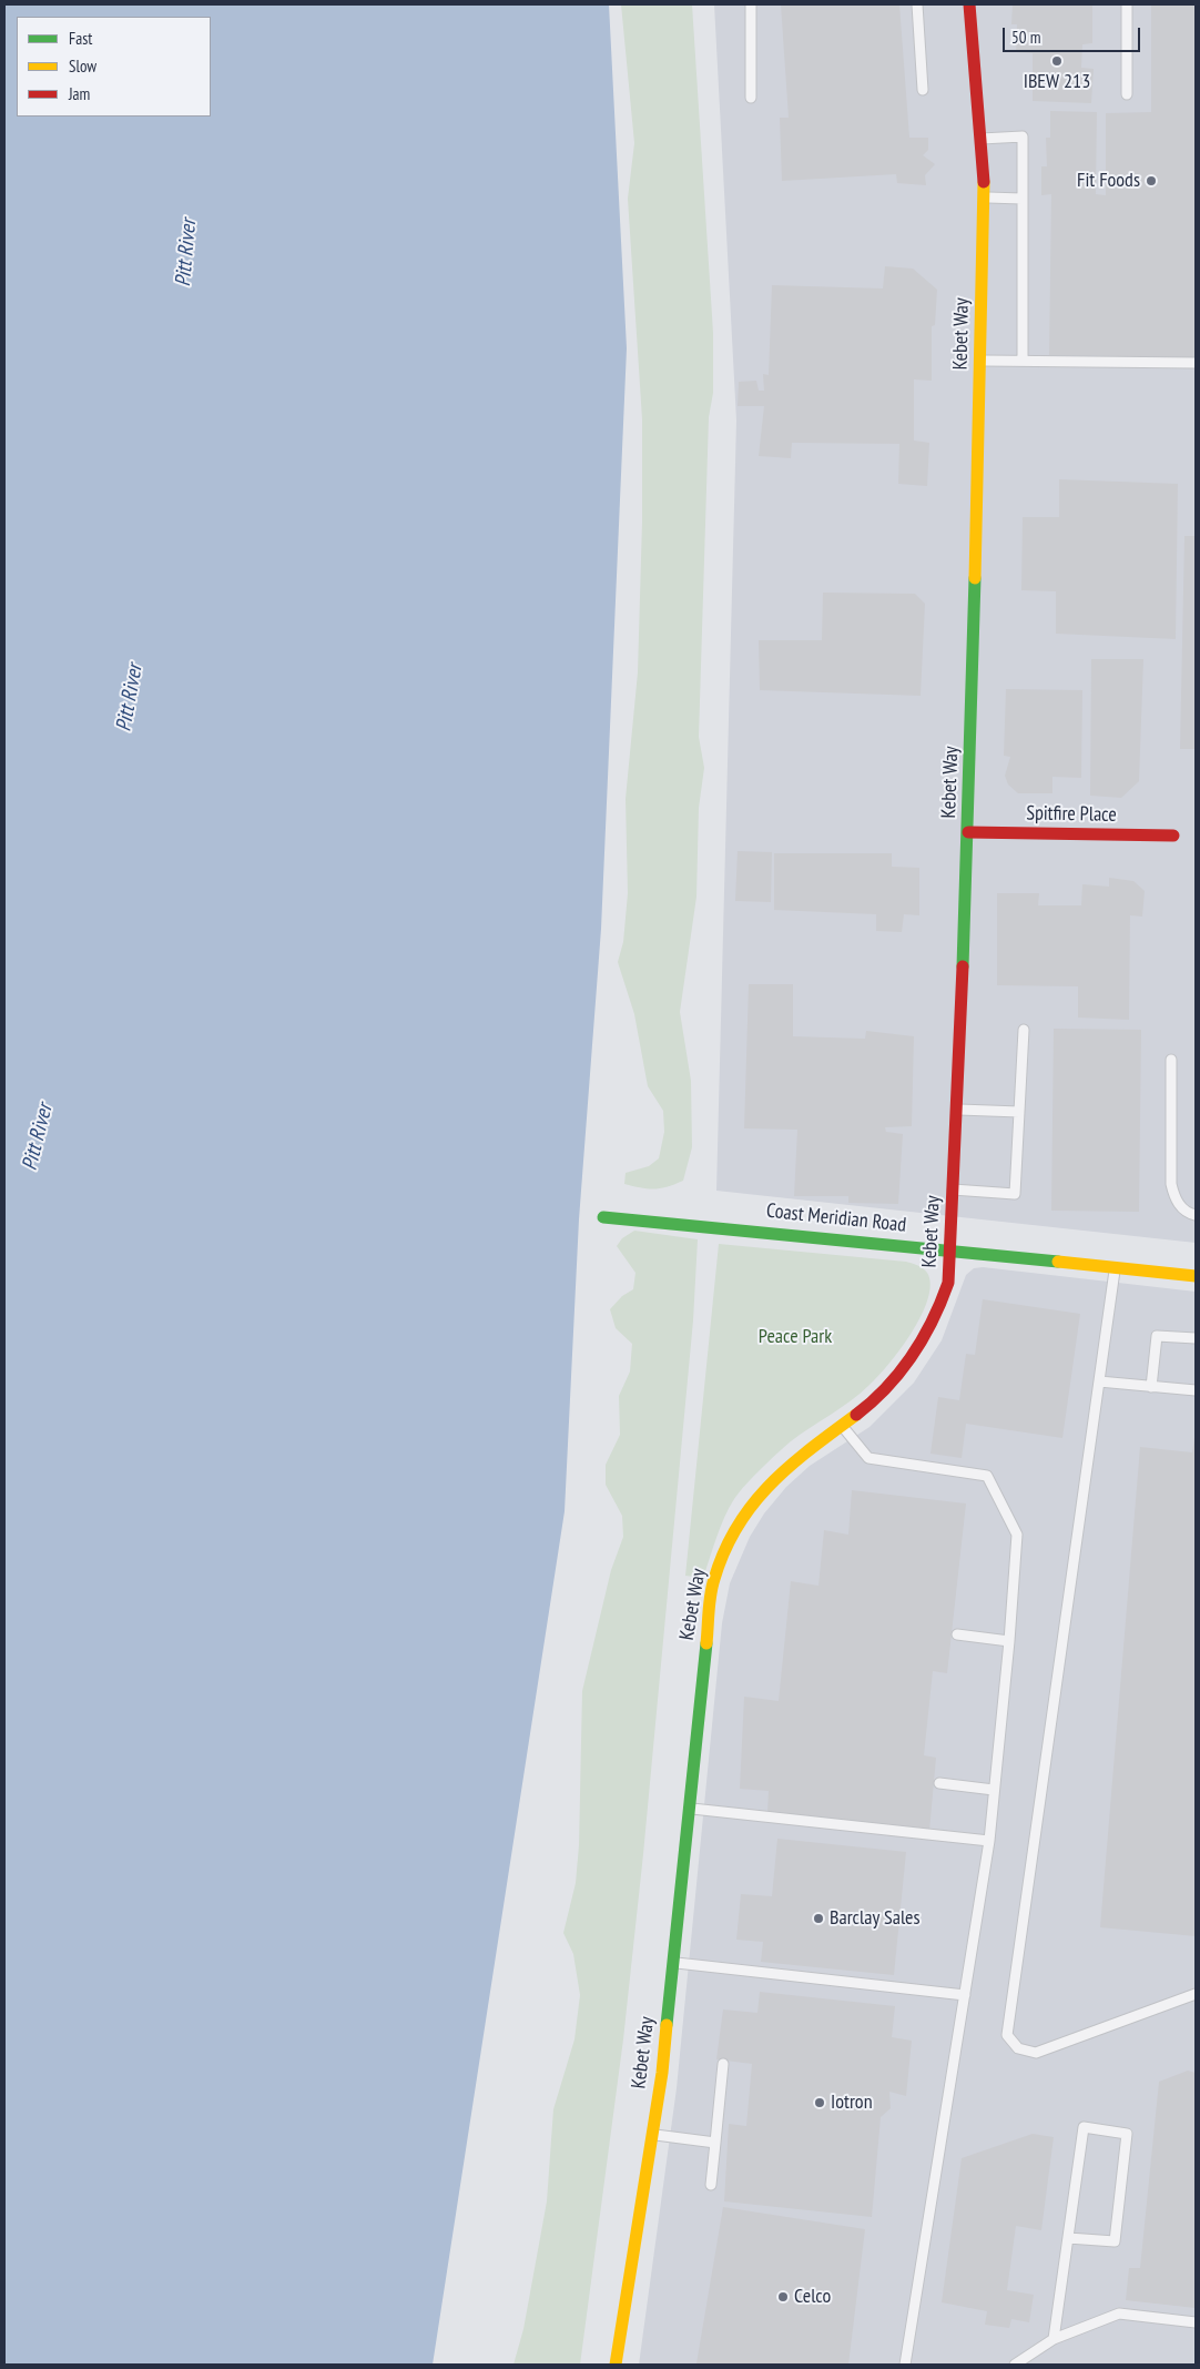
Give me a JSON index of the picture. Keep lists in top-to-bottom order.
{
  "streets": {
    "street": ["Kebet Way", "Spitfire Place", "Coast Meridian Road"]
  },
  "crossings": [
    ["Kebet Way", "Spitfire Place"],
    ["Kebet Way", "Coast Meridian Road"]
  ],
  "water": ["Pitt River"],
  "parks": ["Peace Park"],
  "places": [
    "IBEW 213",
    "Fit Foods",
    "Barclay Sales",
    "Iotron",
    "Celco"
  ],
  "legend": ["Fast", "Slow", "Jam"],
  "scale_bar": "50 m"
}
